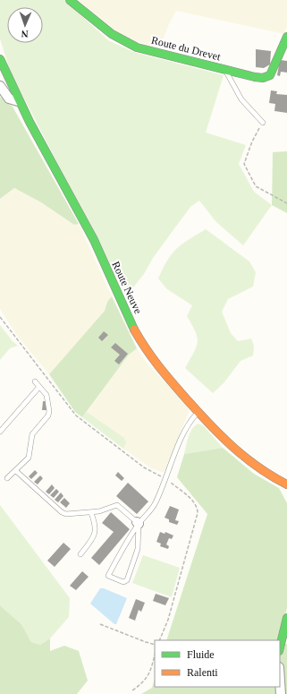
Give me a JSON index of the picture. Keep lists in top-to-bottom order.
{
  "streets": {
    "street": ["Route du Drevet", "Route Neuve"]
  },
  "legend": ["Fluide", "Ralenti"],
  "north": "bottom"
}
